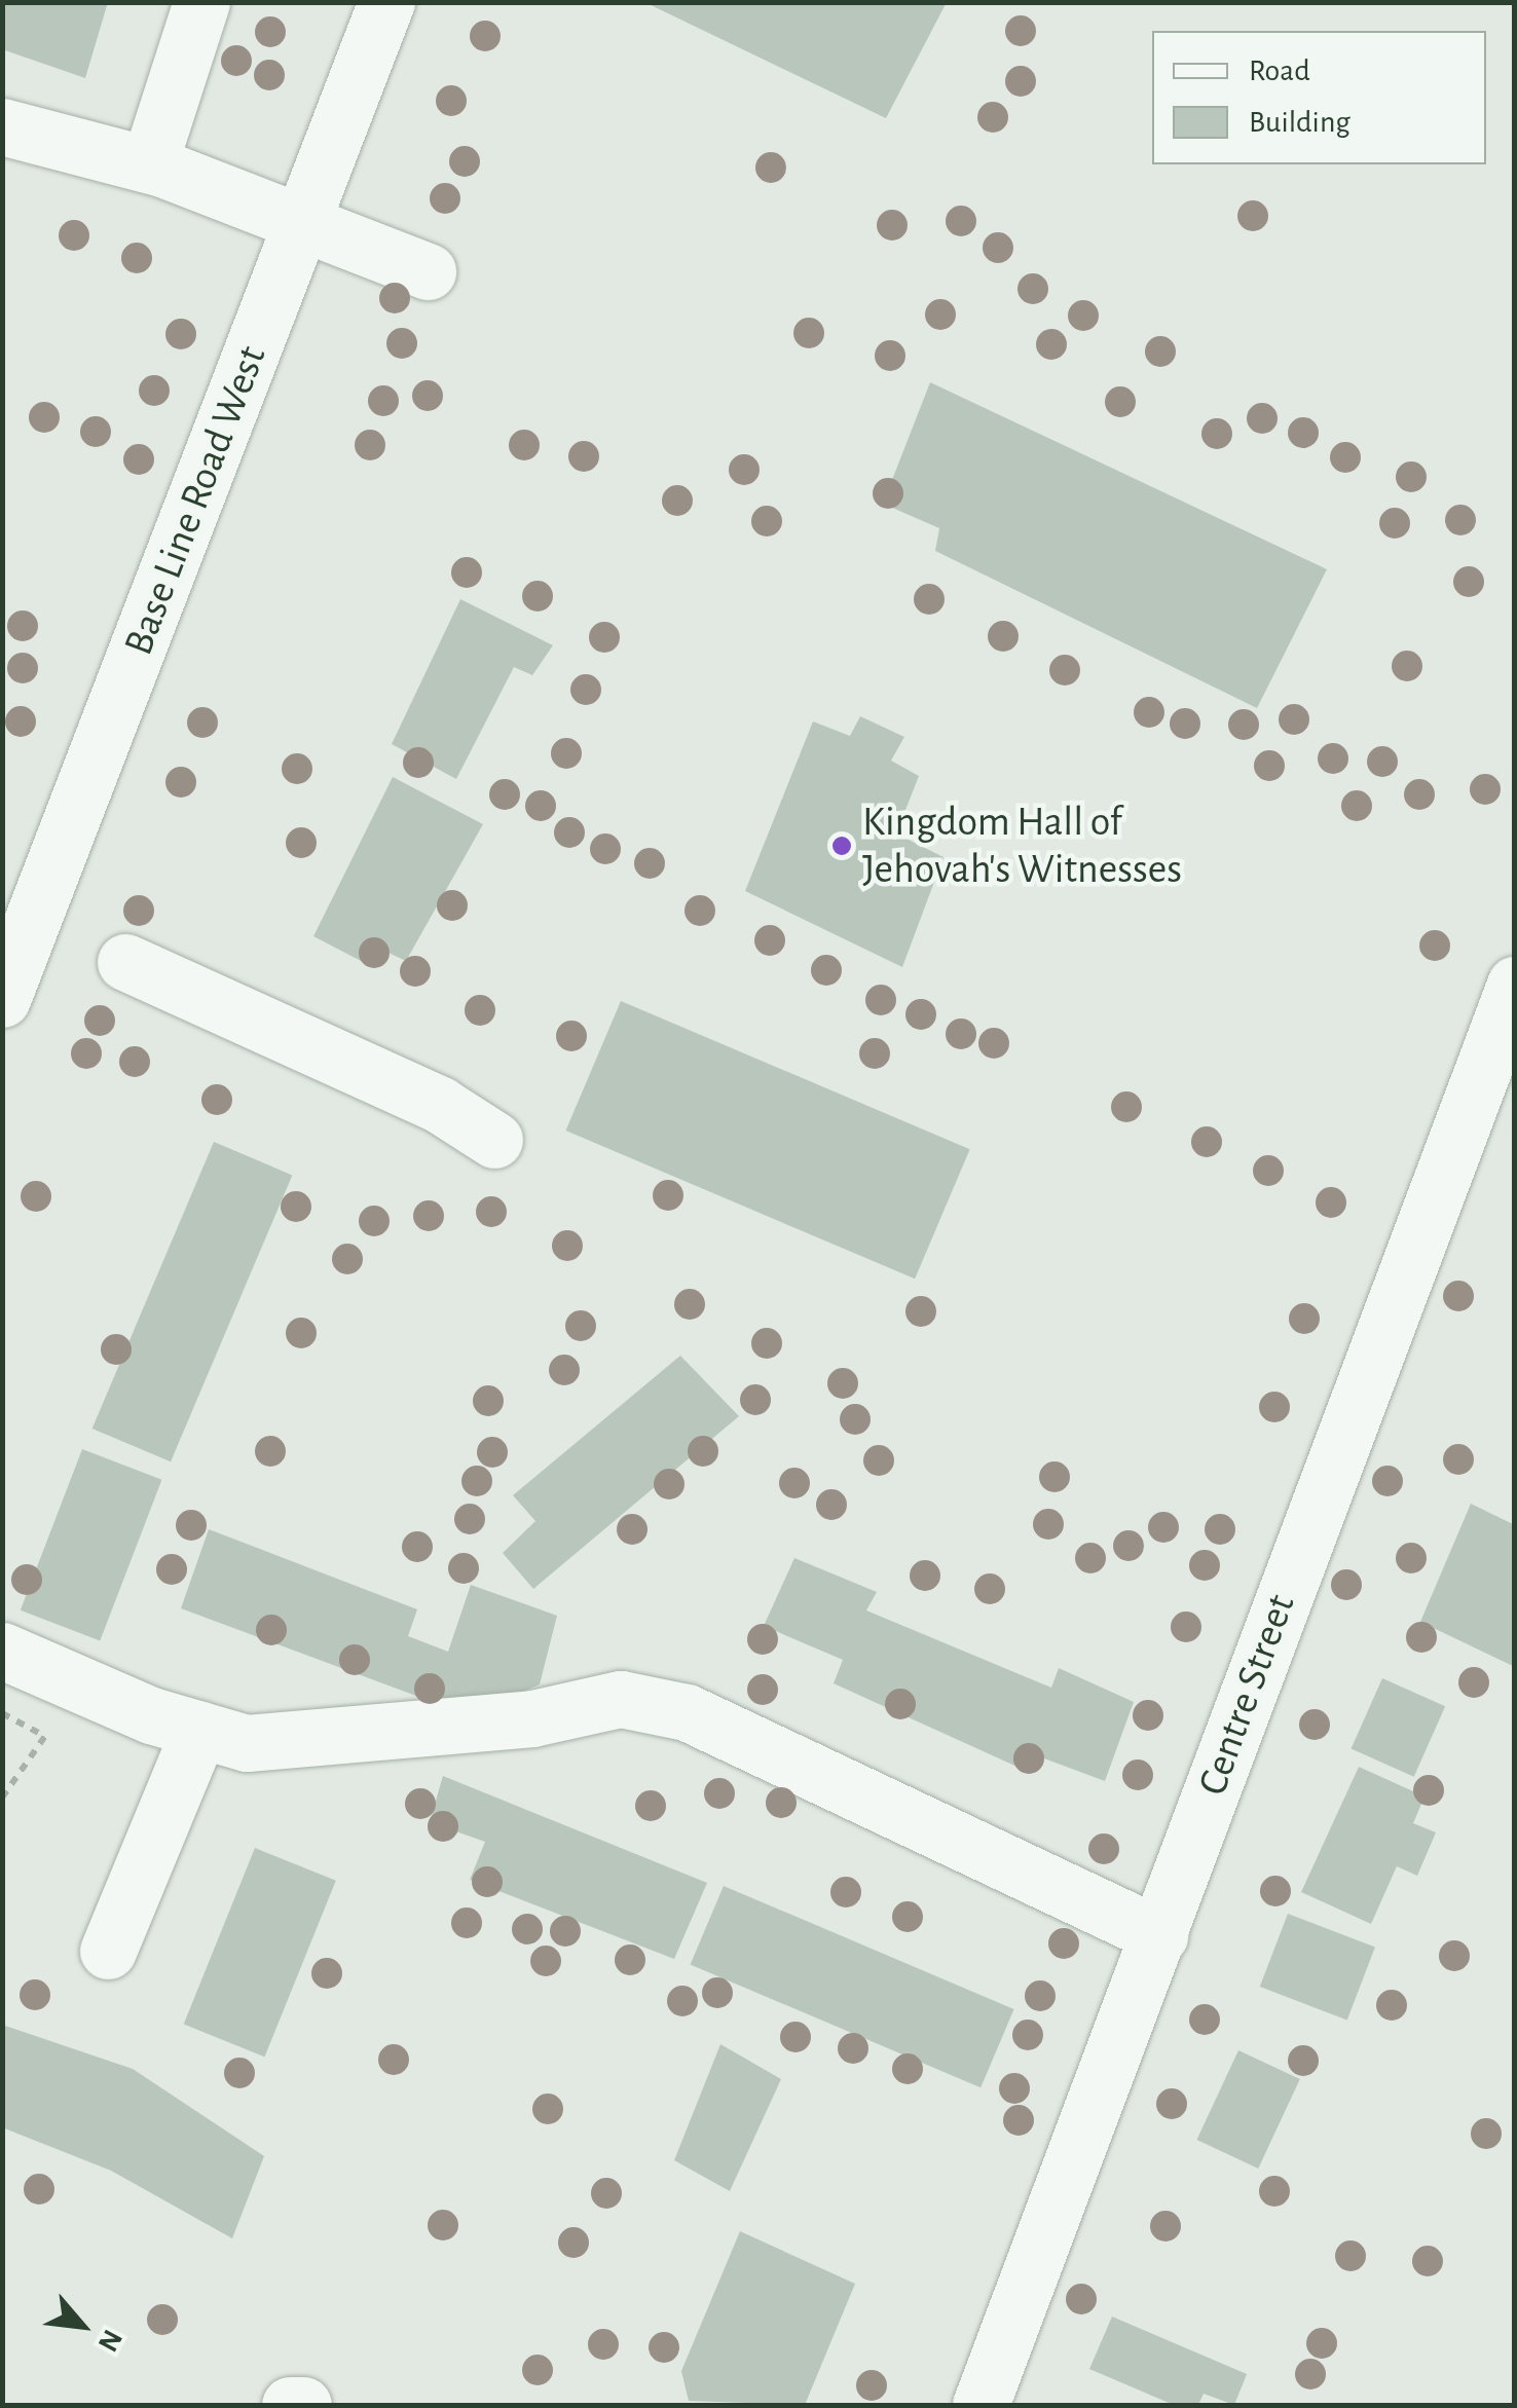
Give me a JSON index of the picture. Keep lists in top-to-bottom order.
{
  "streets": {
    "street": ["Base Line Road West", "Centre Street"]
  },
  "places": ["Kingdom Hall of Jehovah's Witnesses"],
  "legend": ["Road", "Building"],
  "north": "bottom right"
}
